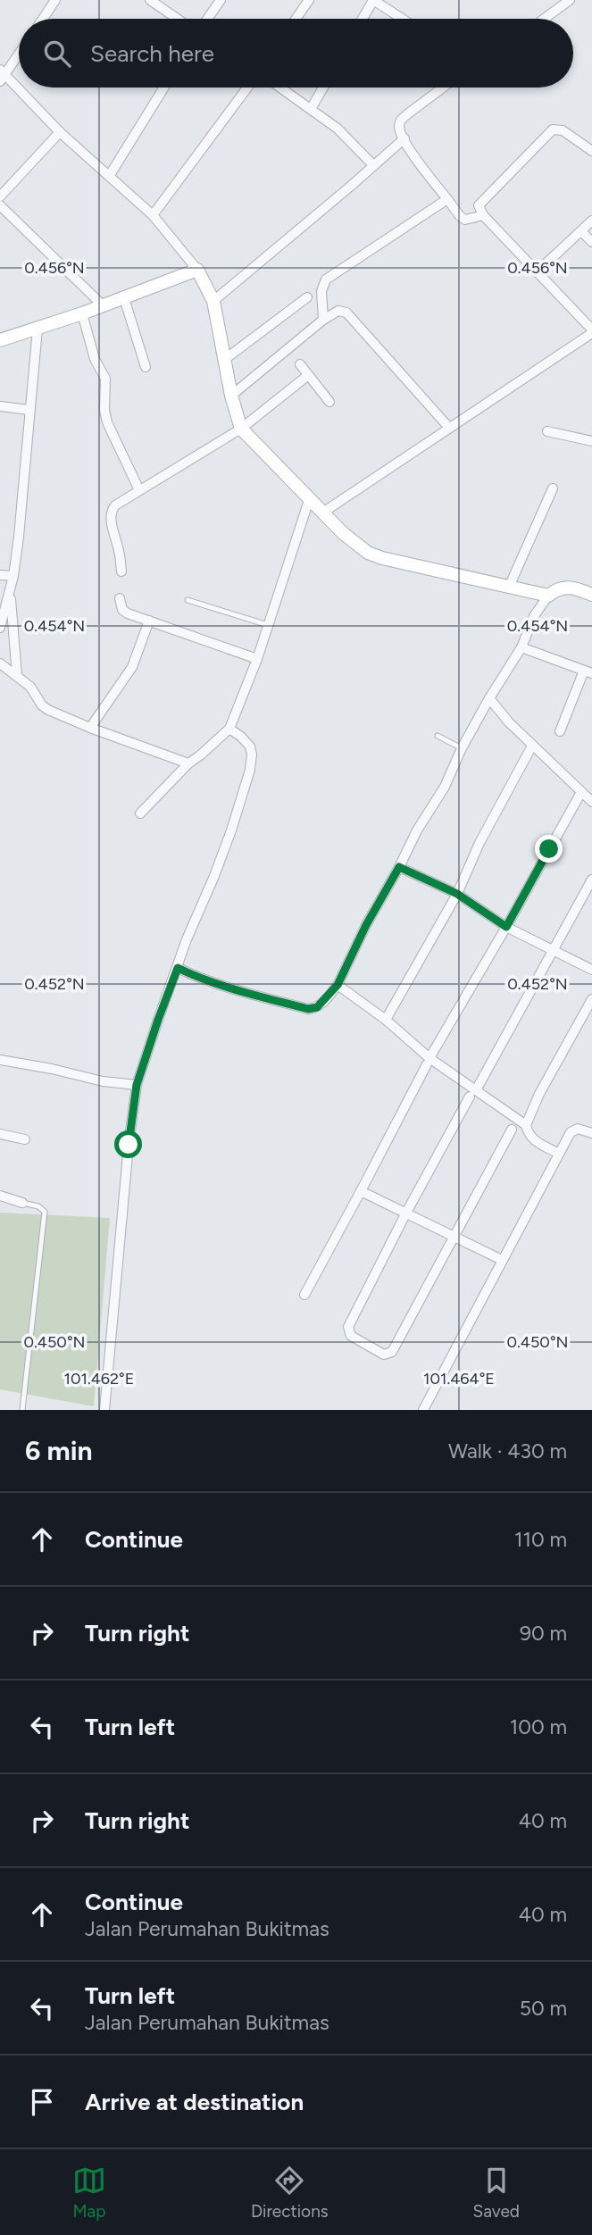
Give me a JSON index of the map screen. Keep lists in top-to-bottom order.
{
  "page": {
    "search": "Search here",
    "heading": ["6 min", "Walk · 430 m"],
    "list": [
      ["Continue", "110 m"],
      ["Turn right", "90 m"],
      ["Turn left", "100 m"],
      ["Turn right", "40 m"],
      ["Continue", "Jalan Perumahan Bukitmas", "40 m"],
      ["Turn left", "Jalan Perumahan Bukitmas", "50 m"],
      "Arrive at destination"
    ],
    "nav": ["Map", "Directions", "Saved"]
  },
  "coordinates": [
    "0.456°N",
    "0.454°N",
    "0.452°N",
    "0.450°N",
    "101.462°E",
    "101.464°E"
  ]
}
